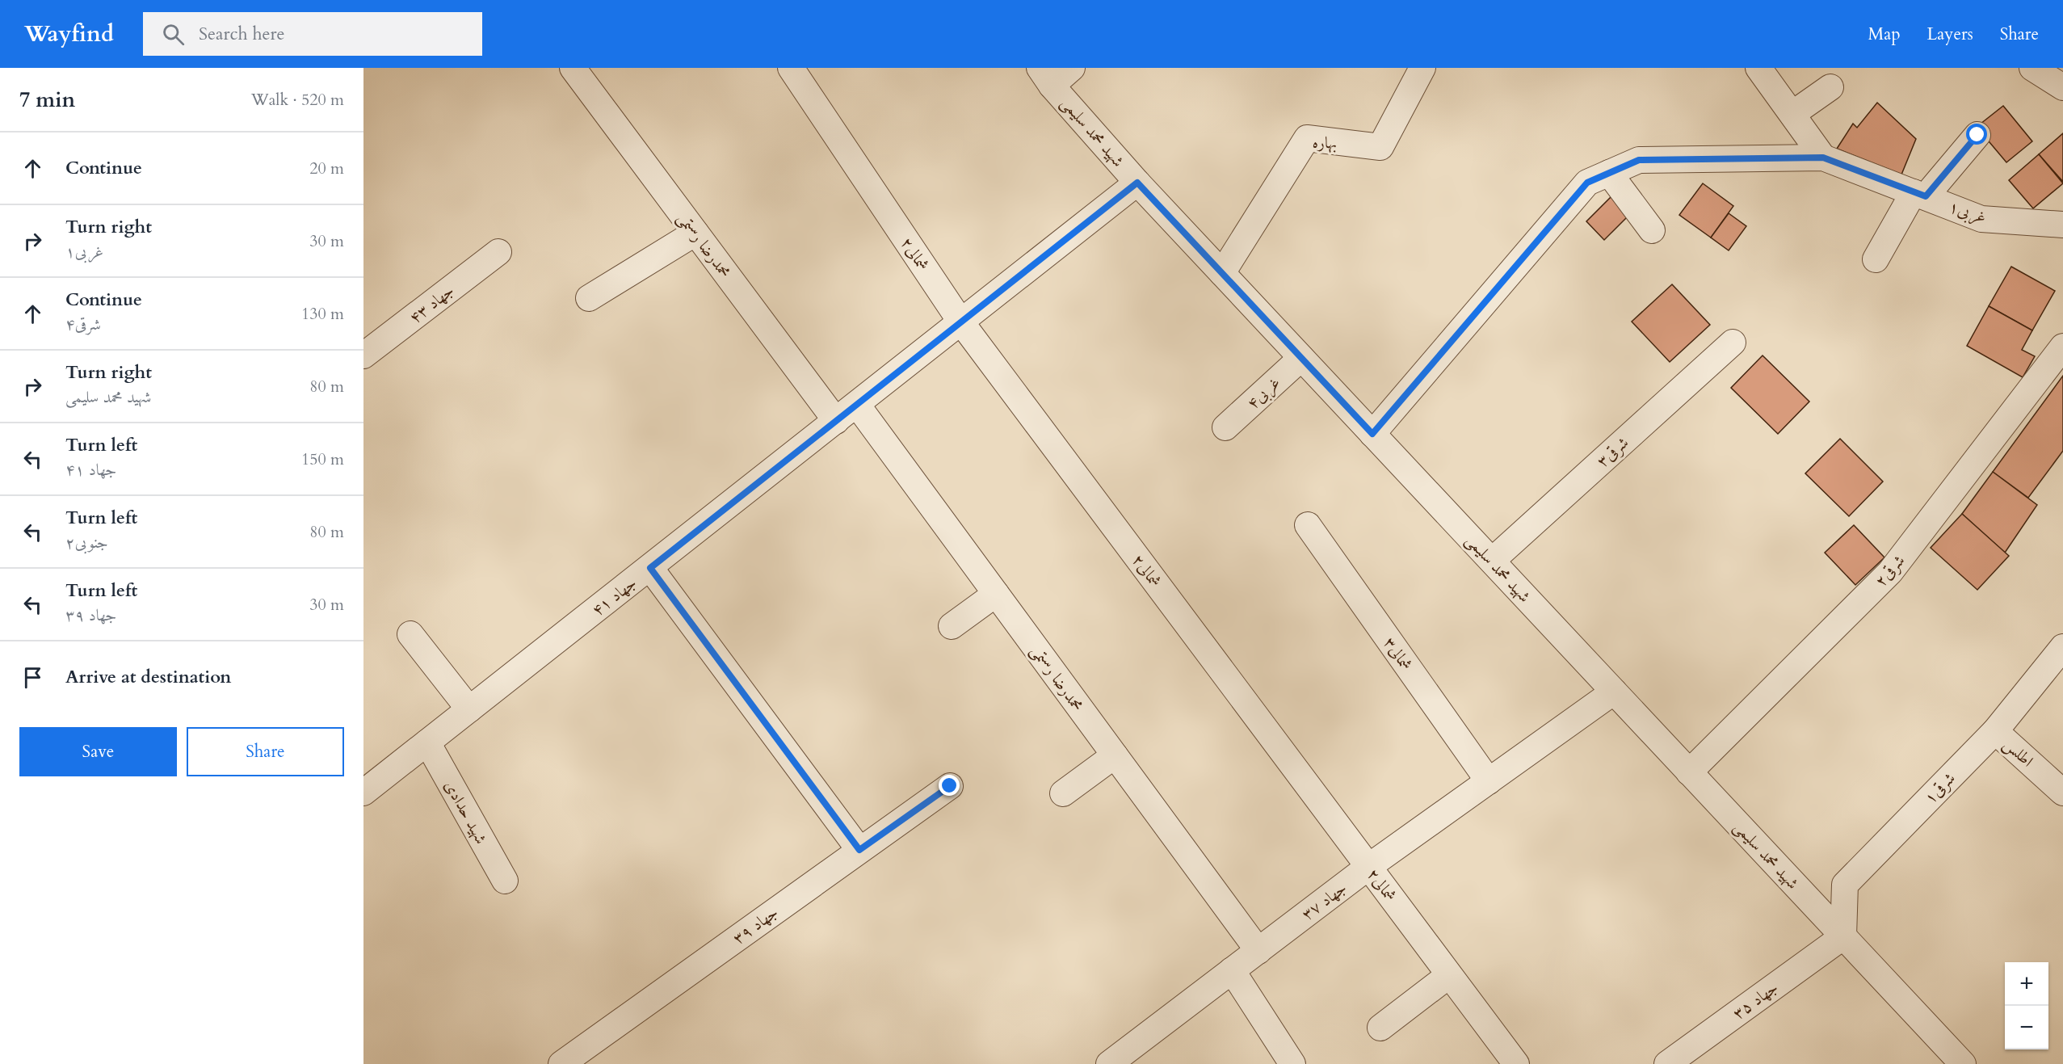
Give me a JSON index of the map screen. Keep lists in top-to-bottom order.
{
  "streets": {
    "street": [
      "شهید محمد سلیمی",
      "بهاره",
      "غربی۱",
      "محمدرضا رستمی",
      "شمالی۲",
      "جهاد ۴۳",
      "غربی۴",
      "شرقی۳",
      "شرقی۲",
      "جهاد ۴۱",
      "شمالی۳",
      "اطلس",
      "شرقی۱",
      "شهید حدادی",
      "جهاد ۳۷",
      "جهاد ۳۹",
      "جهاد ۳۵"
    ]
  },
  "crossings": [
    ["شهید محمد سلیمی", "بهاره"],
    ["شهید محمد سلیمی", "غربی۴"],
    ["شهید محمد سلیمی", "شرقی۳"],
    ["شهید محمد سلیمی", "شرقی۲"],
    ["شهید محمد سلیمی", "جهاد ۴۱"],
    ["شهید محمد سلیمی", "شرقی۱"],
    ["شهید محمد سلیمی", "جهاد ۳۷"],
    ["شهید محمد سلیمی", "جهاد ۳۵"],
    ["محمدرضا رستمی", "جهاد ۴۱"],
    ["محمدرضا رستمی", "جهاد ۳۷"],
    ["شمالی۲", "جهاد ۴۱"],
    ["شمالی۲", "جهاد ۳۷"],
    ["جهاد ۴۱", "شهید حدادی"],
    ["شمالی۳", "جهاد ۳۷"],
    ["اطلس", "شرقی۱"],
    ["شرقی۱", "جهاد ۳۵"]
  ],
  "page": {
    "header": "Wayfind",
    "search": "Search here",
    "nav": ["Map", "Layers", "Share"],
    "heading": ["7 min", "Walk · 520 m"],
    "list": [
      ["Continue", "20 m"],
      ["Turn right", "غربی۱", "30 m"],
      ["Continue", "شرقی۴", "130 m"],
      ["Turn right", "شهید محمد سلیمی", "80 m"],
      ["Turn left", "جهاد ۴۱", "150 m"],
      ["Turn left", "جنوبی۲", "80 m"],
      ["Turn left", "جهاد ۳۹", "30 m"],
      "Arrive at destination"
    ],
    "buttons": ["Save", "Share"],
    "map_buttons": ["+", "−"]
  }
}
